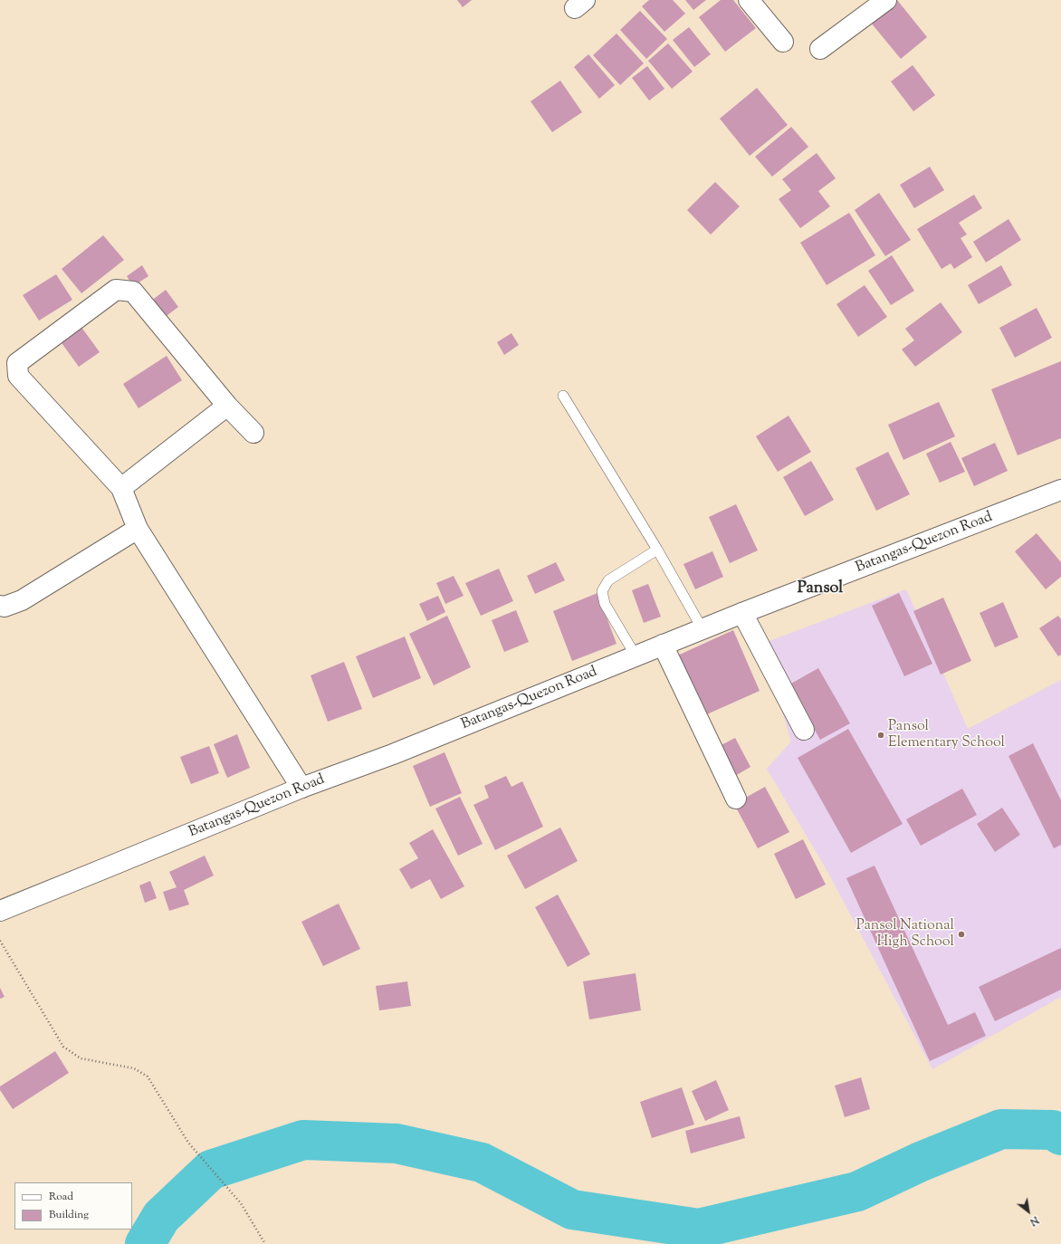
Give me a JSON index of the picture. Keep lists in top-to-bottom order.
{
  "streets": {
    "street": ["Batangas-Quezon Road"]
  },
  "districts": ["Pansol"],
  "places": ["Pansol Elementary School", "Pansol National High School"],
  "legend": ["Road", "Building"],
  "north": "bottom right"
}
